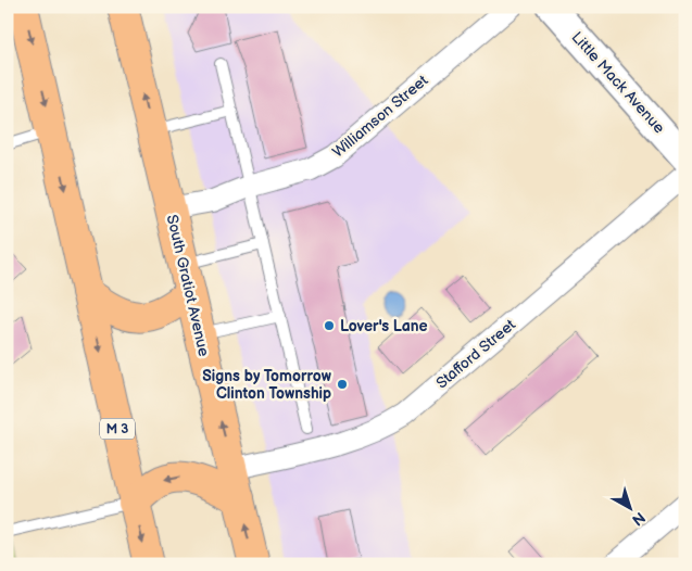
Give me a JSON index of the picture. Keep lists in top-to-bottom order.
{
  "streets": {
    "main road": ["South Gratiot Avenue", "M 3"],
    "street": ["Little Mack Avenue", "Williamson Street", "Stafford Street"]
  },
  "crossings": [
    ["Williamson Street", "South Gratiot Avenue"],
    ["South Gratiot Avenue", "Stafford Street"]
  ],
  "places": ["Lover's Lane", "Signs by Tomorrow Clinton Township"],
  "north": "bottom right"
}
